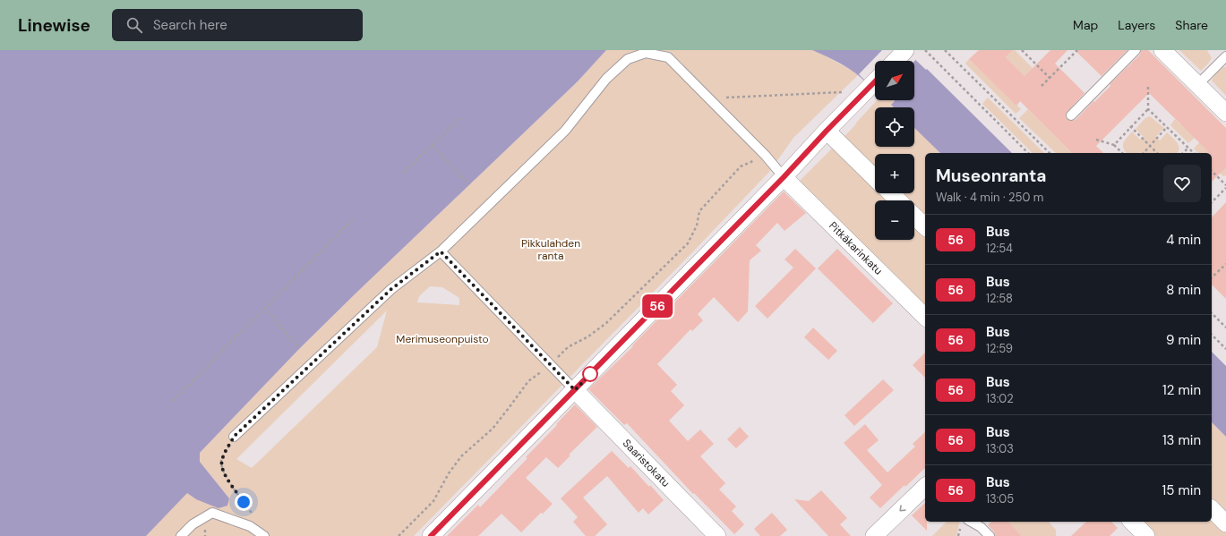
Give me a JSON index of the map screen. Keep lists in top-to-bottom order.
{
  "streets": {
    "street": ["Pitkäkarinkatu", "Saaristokatu"]
  },
  "parks": ["Pikkulahden ranta", "Merimuseonpuisto"],
  "lines": ["bus line 56"],
  "north": "top right",
  "page": {
    "header": "Linewise",
    "search": "Search here",
    "nav": ["Map", "Layers", "Share"],
    "on_map": "56",
    "map_buttons": ["+", "−"],
    "heading": ["Museonranta", "Walk · 4 min · 250 m"],
    "list": [
      {
        "mark": "56",
        "name": "Bus",
        "note": "12:54",
        "value": "4 min"
      },
      {
        "mark": "56",
        "name": "Bus",
        "note": "12:58",
        "value": "8 min"
      },
      {
        "mark": "56",
        "name": "Bus",
        "note": "12:59",
        "value": "9 min"
      },
      {
        "mark": "56",
        "name": "Bus",
        "note": "13:02",
        "value": "12 min"
      },
      {
        "mark": "56",
        "name": "Bus",
        "note": "13:03",
        "value": "13 min"
      },
      {
        "mark": "56",
        "name": "Bus",
        "note": "13:05",
        "value": "15 min"
      }
    ]
  }
}
